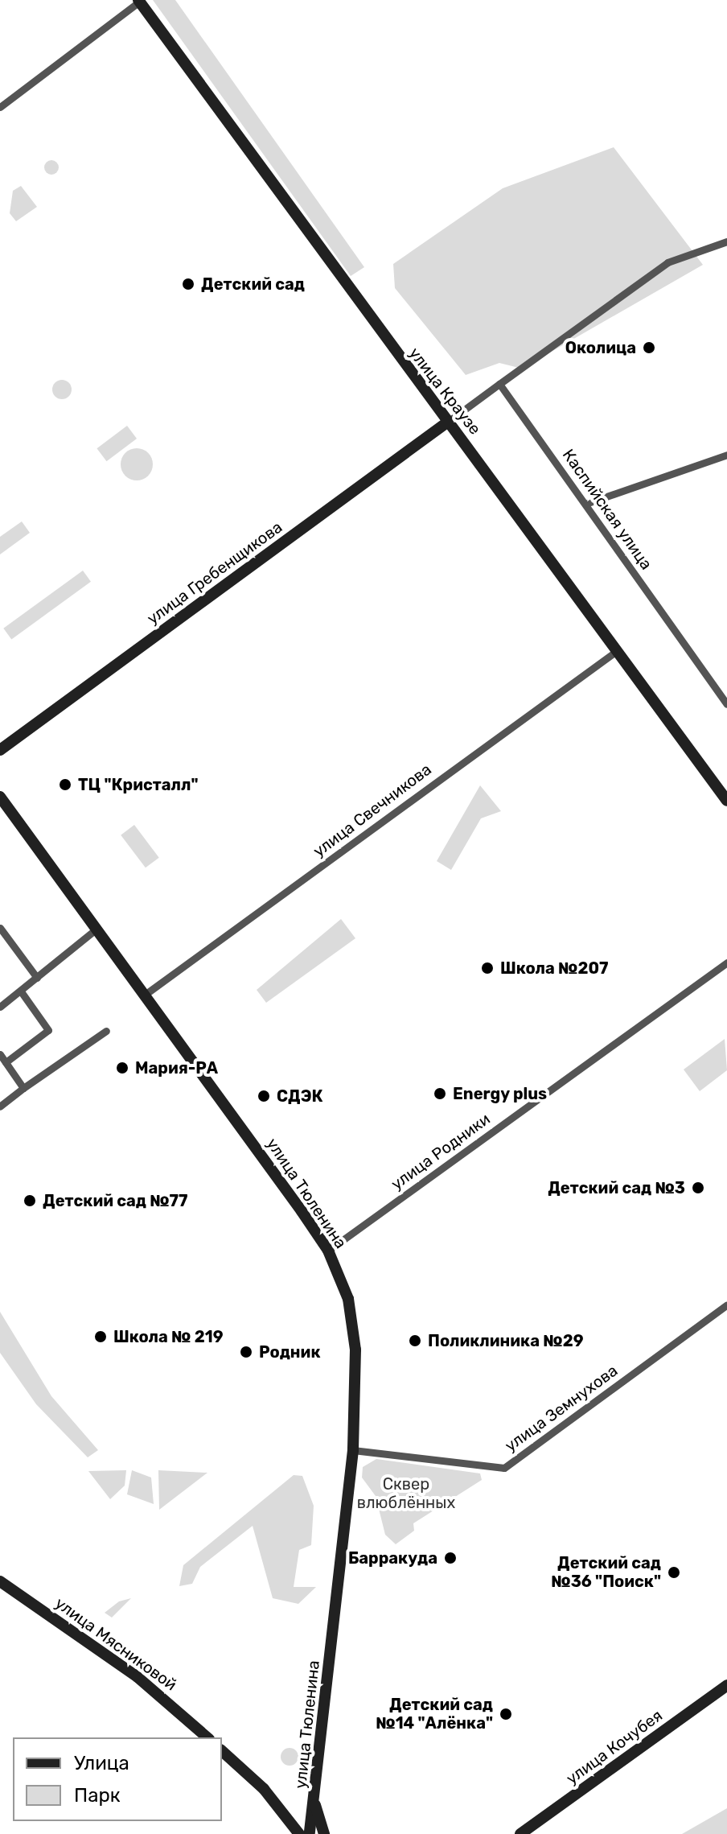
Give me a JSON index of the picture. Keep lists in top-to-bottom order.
{
  "streets": {
    "street": [
      "улица Краузе",
      "Каспийская улица",
      "улица Гребенщикова",
      "улица Свечникова",
      "улица Родники",
      "улица Тюленина",
      "улица Земнухова",
      "улица Мясниковой",
      "улица Кочубея"
    ]
  },
  "crossings": [
    ["улица Краузе", "улица Гребенщикова"],
    ["улица Краузе", "улица Свечникова"],
    ["улица Свечникова", "улица Тюленина"],
    ["улица Родники", "улица Тюленина"],
    ["улица Тюленина", "улица Земнухова"]
  ],
  "parks": ["Сквер влюблённых"],
  "places": [
    "Детский сад",
    "Околица",
    "ТЦ \"Кристалл\"",
    "Школа №207",
    "Мария-РА",
    "Energy plus",
    "СДЭК",
    "Детский сад №3",
    "Детский сад №77",
    "Школа № 219",
    "Поликлиника №29",
    "Родник",
    "Барракуда",
    "Детский сад №36 \"Поиск\"",
    "Детский сад №14 \"Алёнка\""
  ],
  "legend": ["Улица", "Парк"]
}
